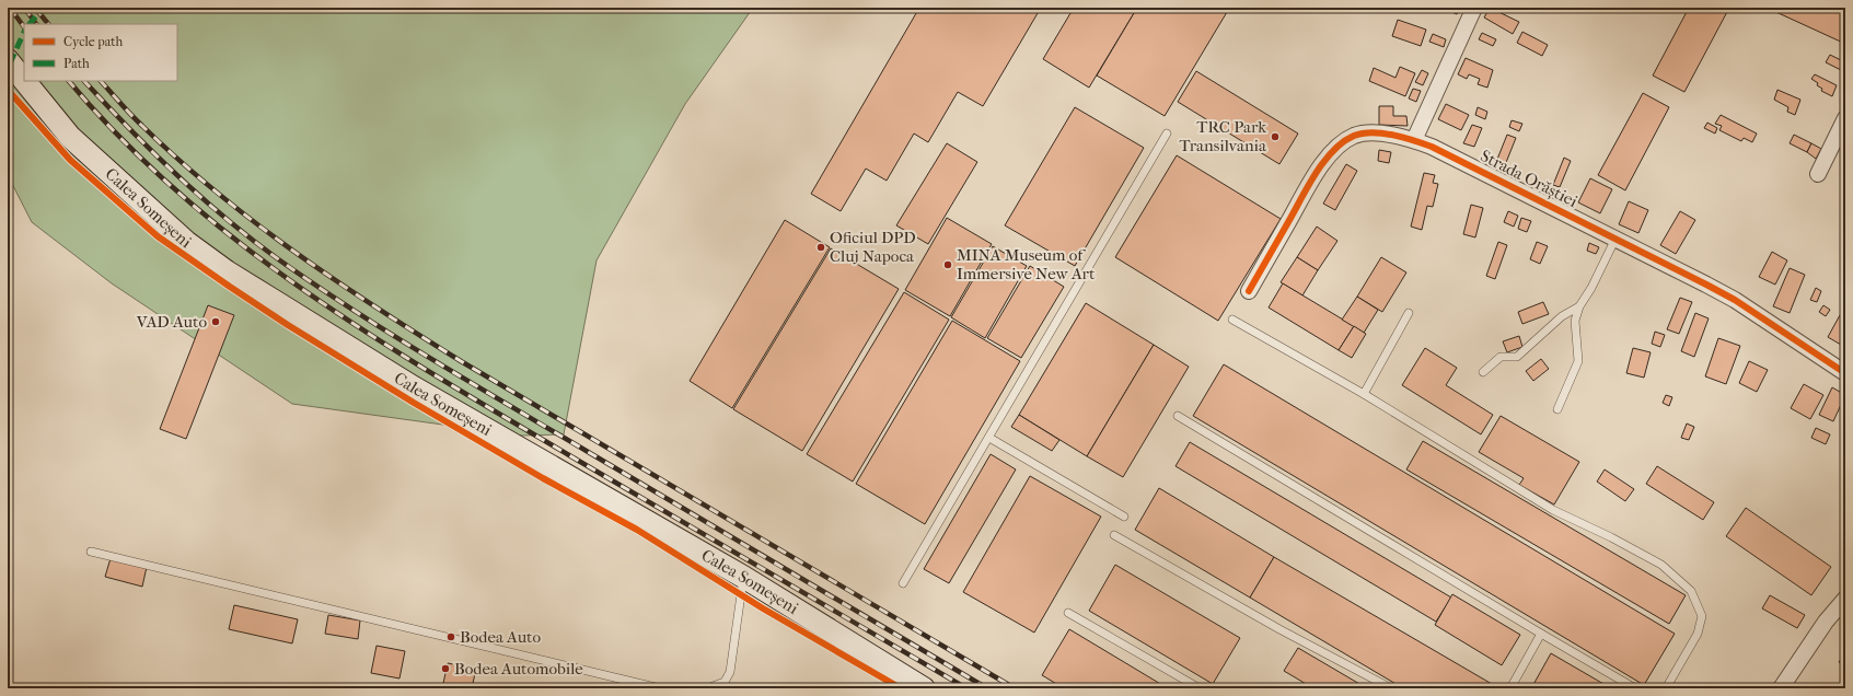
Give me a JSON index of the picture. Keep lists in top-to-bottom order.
{
  "streets": {
    "main road": ["Calea Someșeni"],
    "street": ["Strada Orăștiei"]
  },
  "places": [
    "TRC Park Transilvania",
    "Oficiul DPD Cluj Napoca",
    "MINA Museum of Immersive New Art",
    "VAD Auto",
    "Bodea Auto",
    "Bodea Automobile"
  ],
  "legend": ["Cycle path", "Path"]
}
